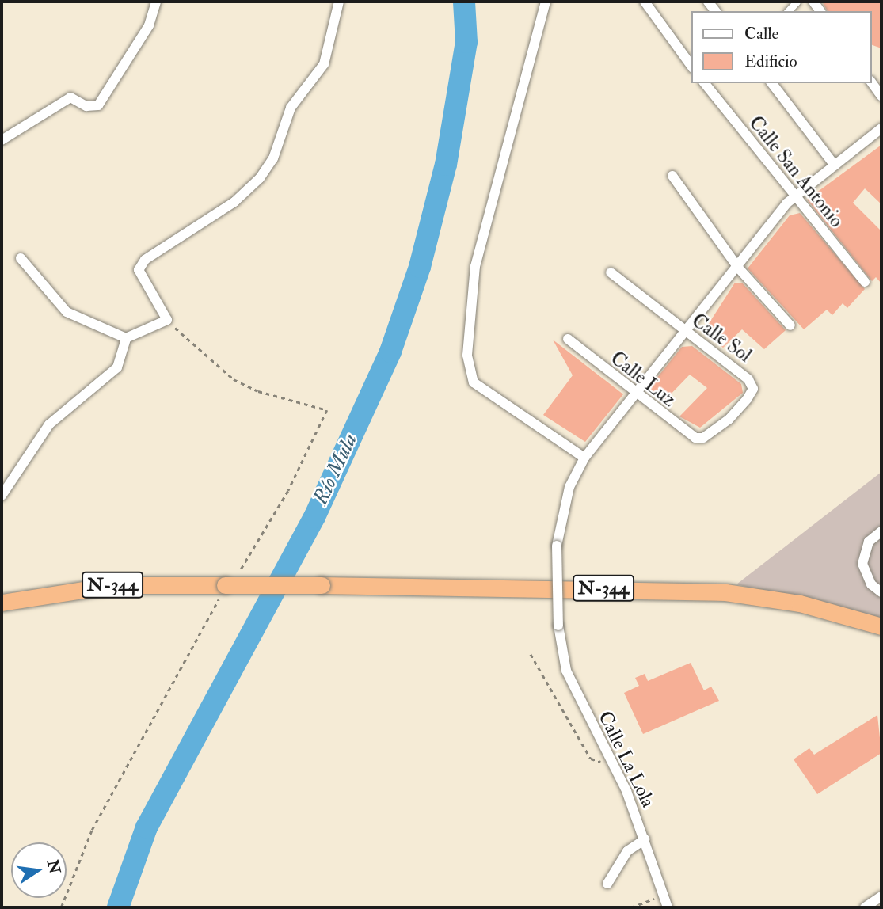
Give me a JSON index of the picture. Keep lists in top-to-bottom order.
{
  "streets": {
    "highway": ["N-344"],
    "street": [
      "Calle San Antonio",
      "Calle Sol",
      "Calle Luz",
      "Calle La Lola"
    ]
  },
  "crossings": [
    ["Calle San Antonio", "Calle La Lola"],
    ["Calle Sol", "Calle Luz"],
    ["Calle Sol", "Calle La Lola"],
    ["Calle Luz", "Calle La Lola"]
  ],
  "water": ["Río Mula"],
  "legend": ["Calle", "Edificio"],
  "north": "right"
}
